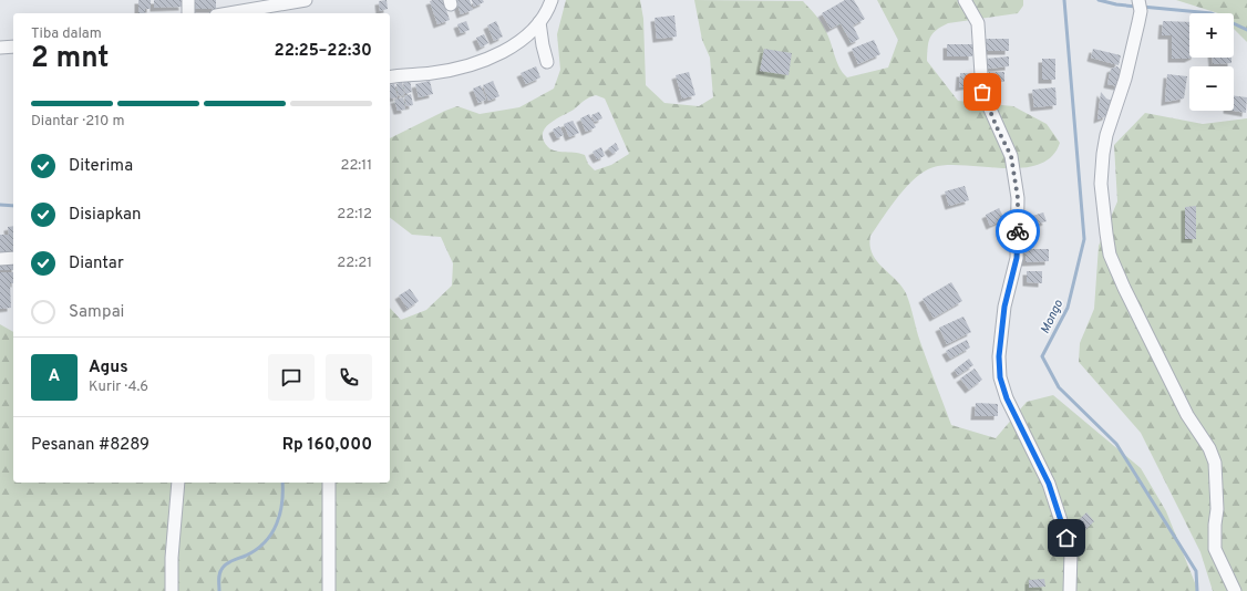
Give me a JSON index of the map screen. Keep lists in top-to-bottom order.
{
  "water": ["Mongo"],
  "page": {
    "map_buttons": ["+", "−"],
    "heading": ["2 mnt", "Tiba dalam", "22:25–22:30"],
    "panel": [
      "Agus",
      "Kurir · 4.6",
      "Pesanan #8289",
      "Rp 160,000"
    ],
    "bar": "Diantar · 210 m",
    "list": [
      ["Diterima", "22:11"],
      ["Disiapkan", "22:12"],
      ["Diantar", "22:21"],
      "Sampai"
    ],
    "round": "A"
  }
}
